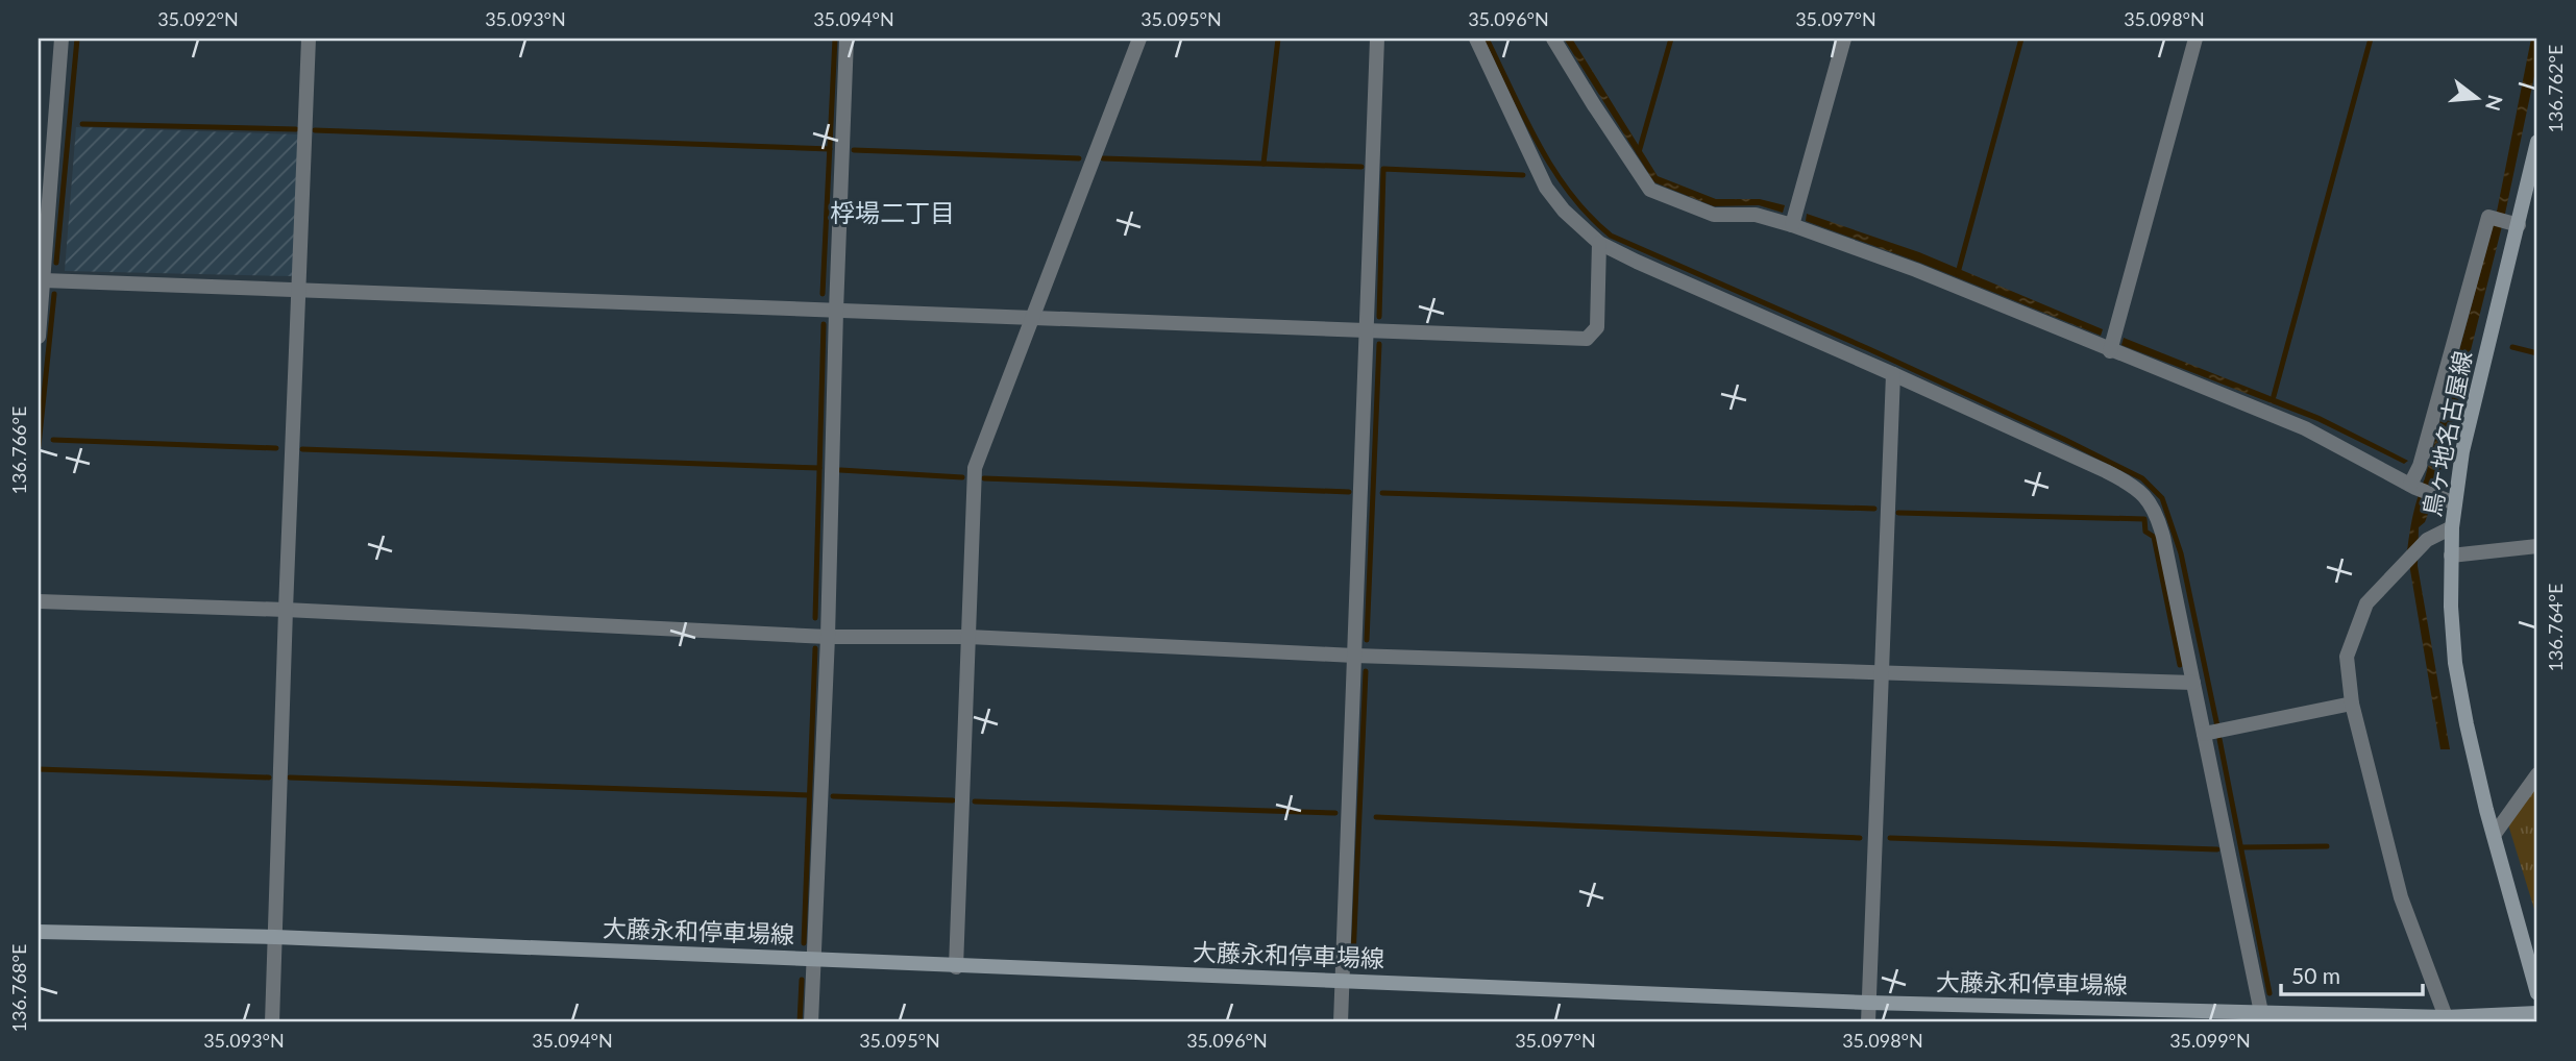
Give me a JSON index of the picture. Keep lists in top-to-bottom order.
{
  "streets": {
    "main road": ["鳥ヶ地名古屋線", "大藤永和停車場線"]
  },
  "districts": ["桴場二丁目"],
  "scale_bar": "50 m",
  "north": "right",
  "coordinates": [
    "35.092°N",
    "35.093°N",
    "35.094°N",
    "35.095°N",
    "35.096°N",
    "35.097°N",
    "35.098°N",
    "136.762°E",
    "136.766°E",
    "136.764°E",
    "136.768°E",
    "35.099°N"
  ]
}
